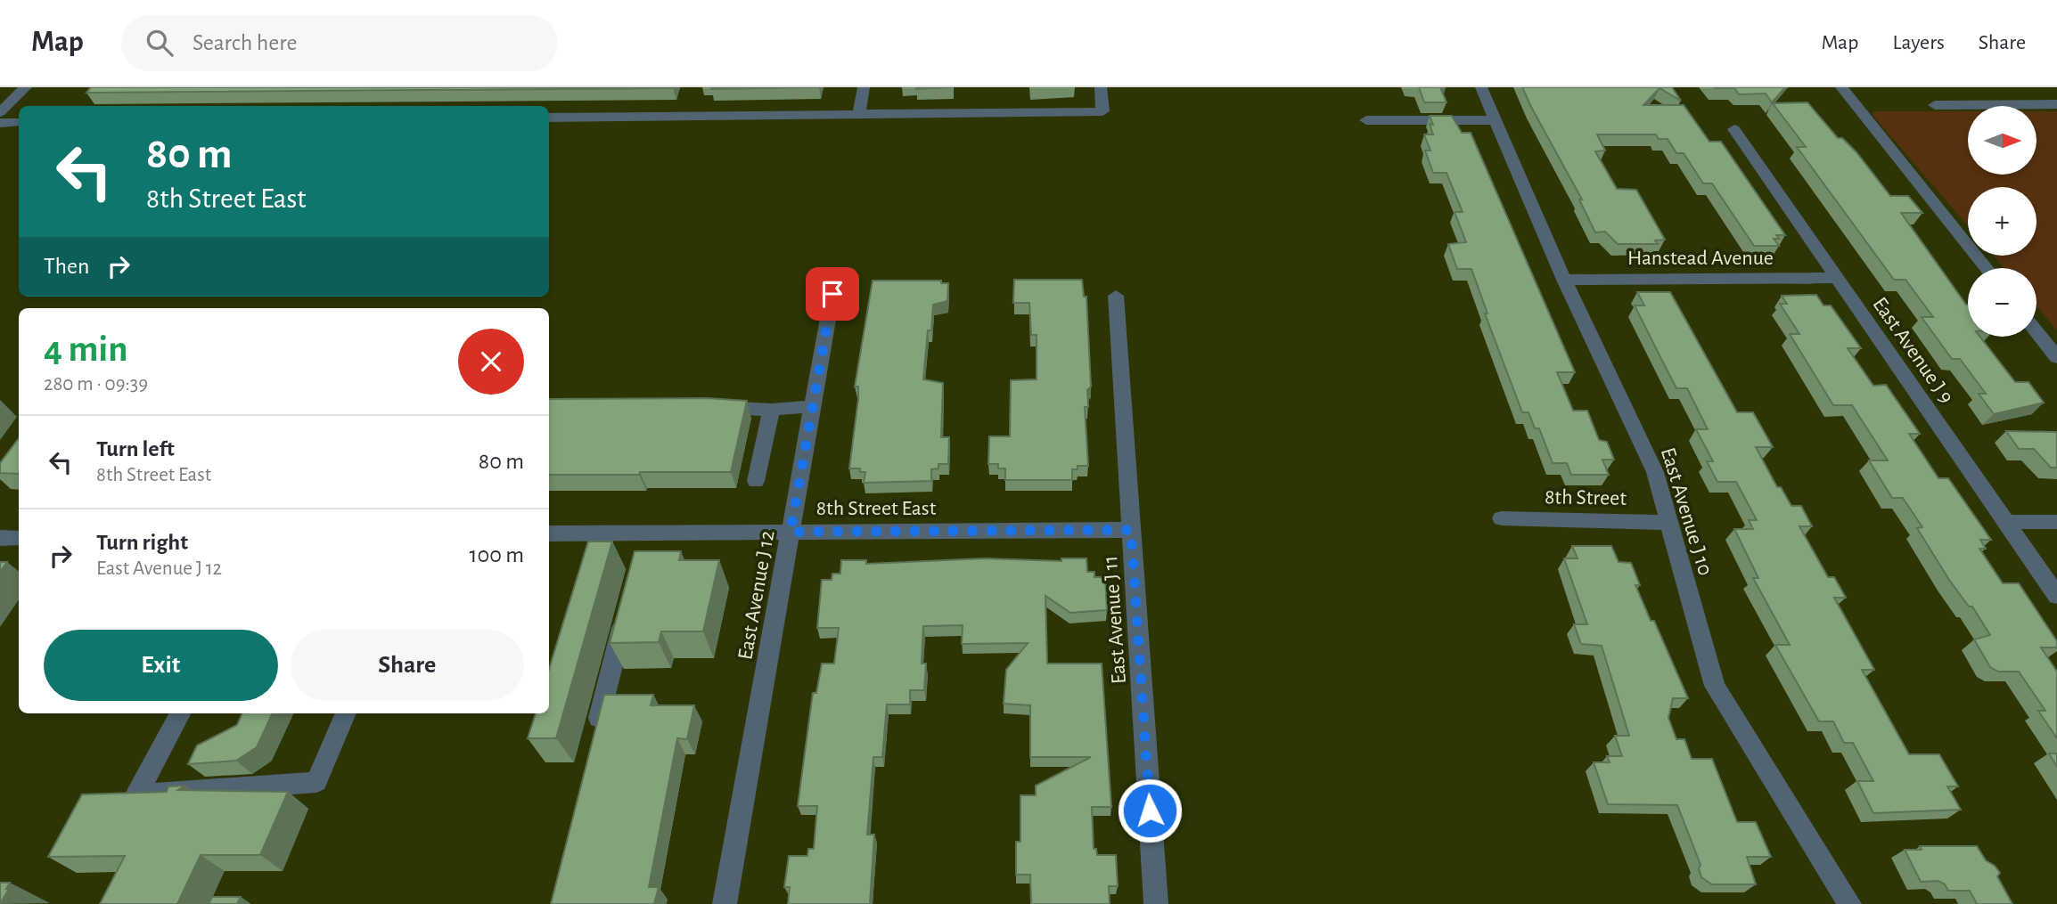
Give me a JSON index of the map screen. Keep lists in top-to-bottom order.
{
  "streets": {
    "street": [
      "Hanstead Avenue",
      "East Avenue J 9",
      "8th Street",
      "8th Street East",
      "East Avenue J 10",
      "East Avenue J 12",
      "East Avenue J 11"
    ]
  },
  "crossings": [
    ["Hanstead Avenue", "East Avenue J 9"],
    ["Hanstead Avenue", "East Avenue J 10"],
    ["8th Street", "East Avenue J 10"],
    ["8th Street East", "East Avenue J 12"],
    ["8th Street East", "East Avenue J 11"]
  ],
  "north": "right",
  "page": {
    "header": "Map",
    "search": "Search here",
    "nav": ["Map", "Layers", "Share"],
    "map_buttons": ["+", "−"],
    "turn": ["80 m", "8th Street East"],
    "then": "Then",
    "heading": ["4 min", "280 m · 09:39"],
    "list": [
      {
        "name": "Turn left",
        "note": "8th Street East",
        "value": "80 m"
      },
      {
        "name": "Turn right",
        "note": "East Avenue J 12",
        "value": "100 m"
      }
    ],
    "buttons": ["Exit", "Share"]
  }
}
